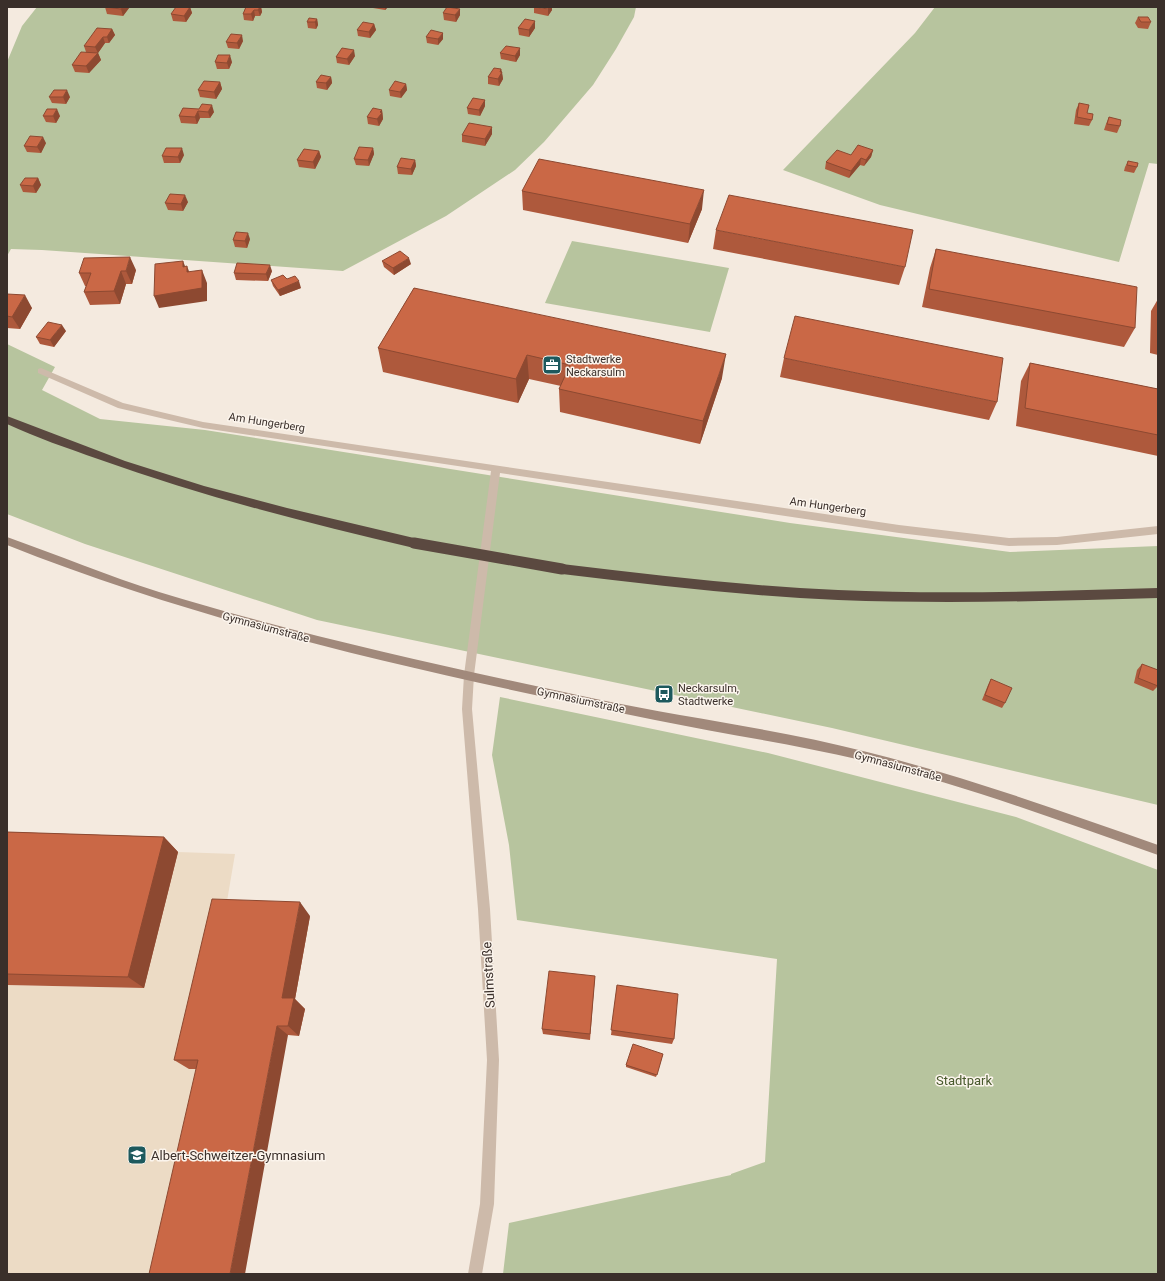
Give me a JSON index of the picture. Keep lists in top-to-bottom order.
{
  "streets": {
    "street": ["Am Hungerberg", "Gymnasiumstraße", "Sulmstraße"]
  },
  "crossings": [
    ["Gymnasiumstraße", "Sulmstraße"]
  ],
  "parks": ["Stadtpark"],
  "places": {
    "office": ["Stadtwerke Neckarsulm"],
    "bus stop": ["Neckarsulm, Stadtwerke"],
    "school or university": ["Albert-Schweitzer-Gymnasium"]
  }
}
